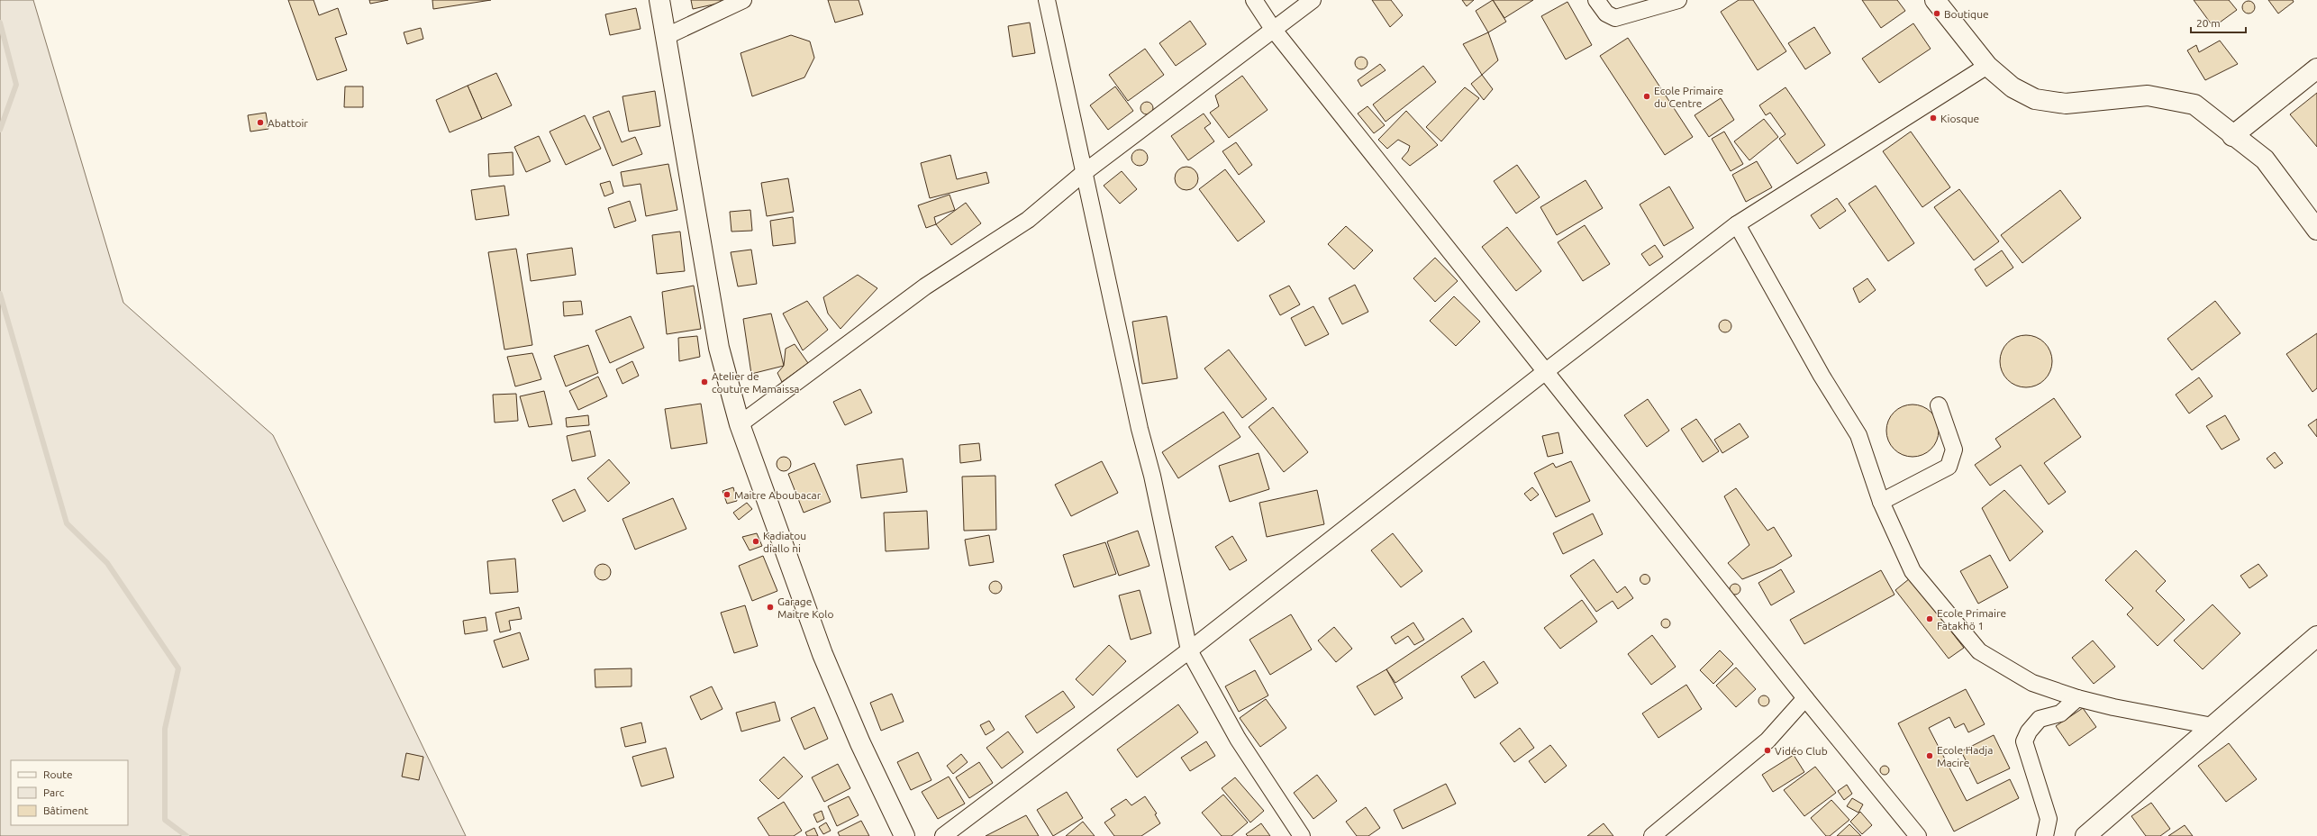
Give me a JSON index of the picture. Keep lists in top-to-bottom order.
{
  "places": [
    "Boutique",
    "Ecole Primaire du Centre",
    "Kiosque",
    "Abattoir",
    "Atelier de couture Mamaissa",
    "Maitre Aboubacar",
    "Kadiatou diallo ni",
    "Garage Maitre Kolo",
    "Ecole Primaire Fatakhö 1",
    "Vidéo Club",
    "Ecole Hadja Macire"
  ],
  "legend": ["Route", "Parc", "Bâtiment"],
  "scale_bar": "20 m"
}
